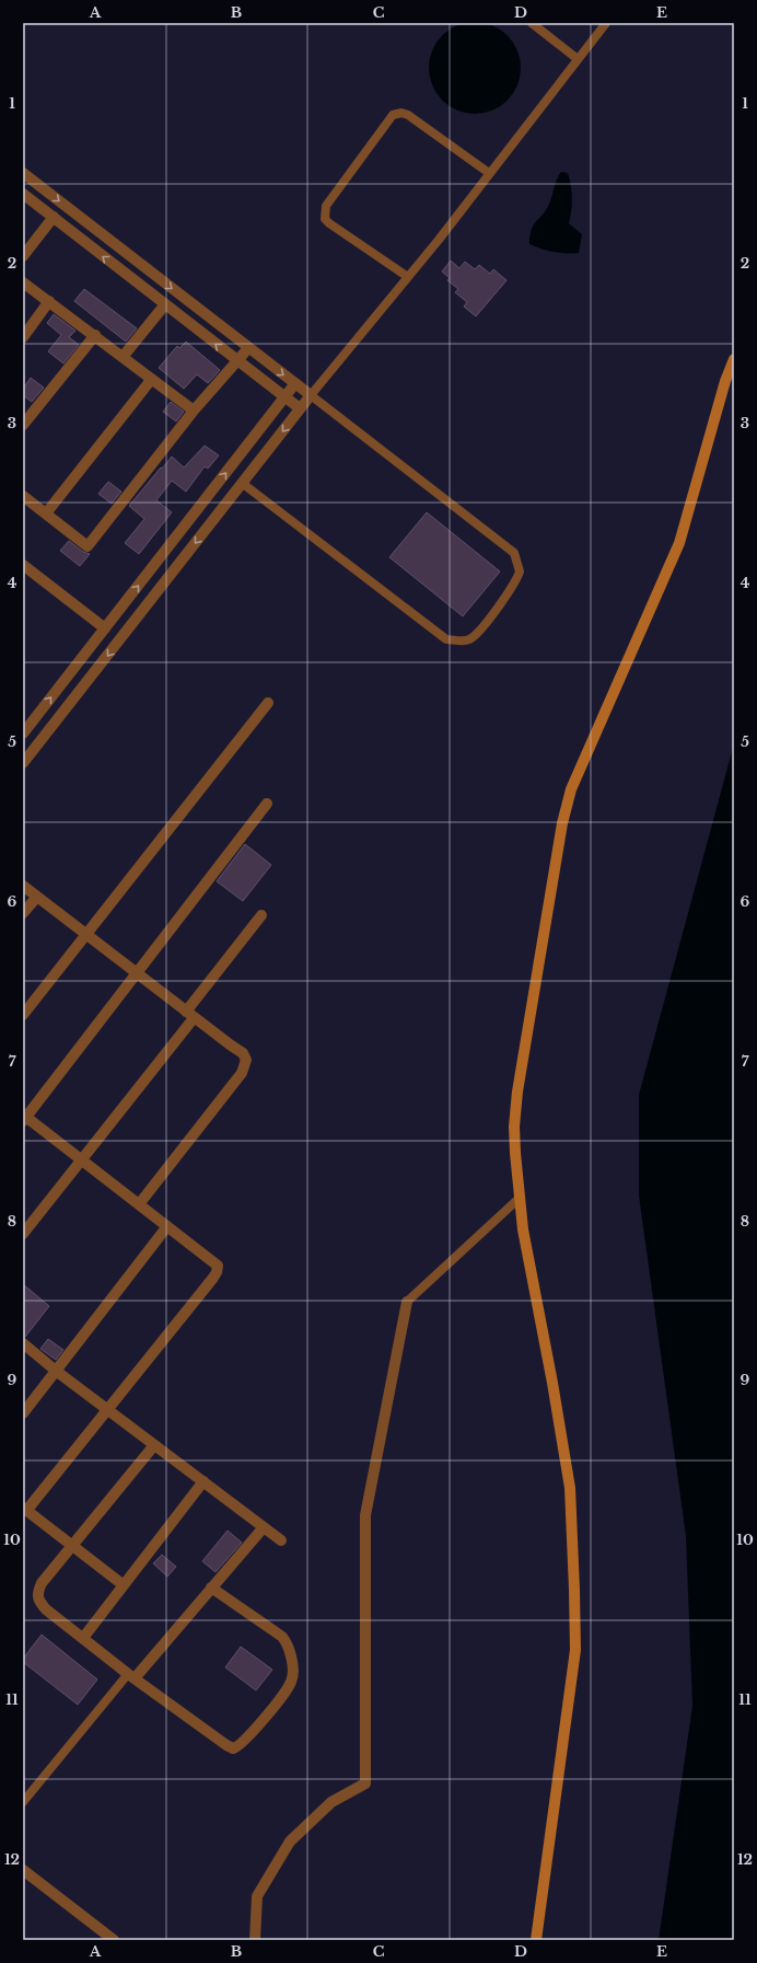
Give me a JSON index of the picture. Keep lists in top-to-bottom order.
{
  "grid": {
    "columns": [
      "A",
      "B",
      "C",
      "D",
      "E"
    ],
    "rows": [
      "1",
      "2",
      "3",
      "4",
      "5",
      "6",
      "7",
      "8",
      "9",
      "10",
      "11",
      "12"
    ]
  }
}
